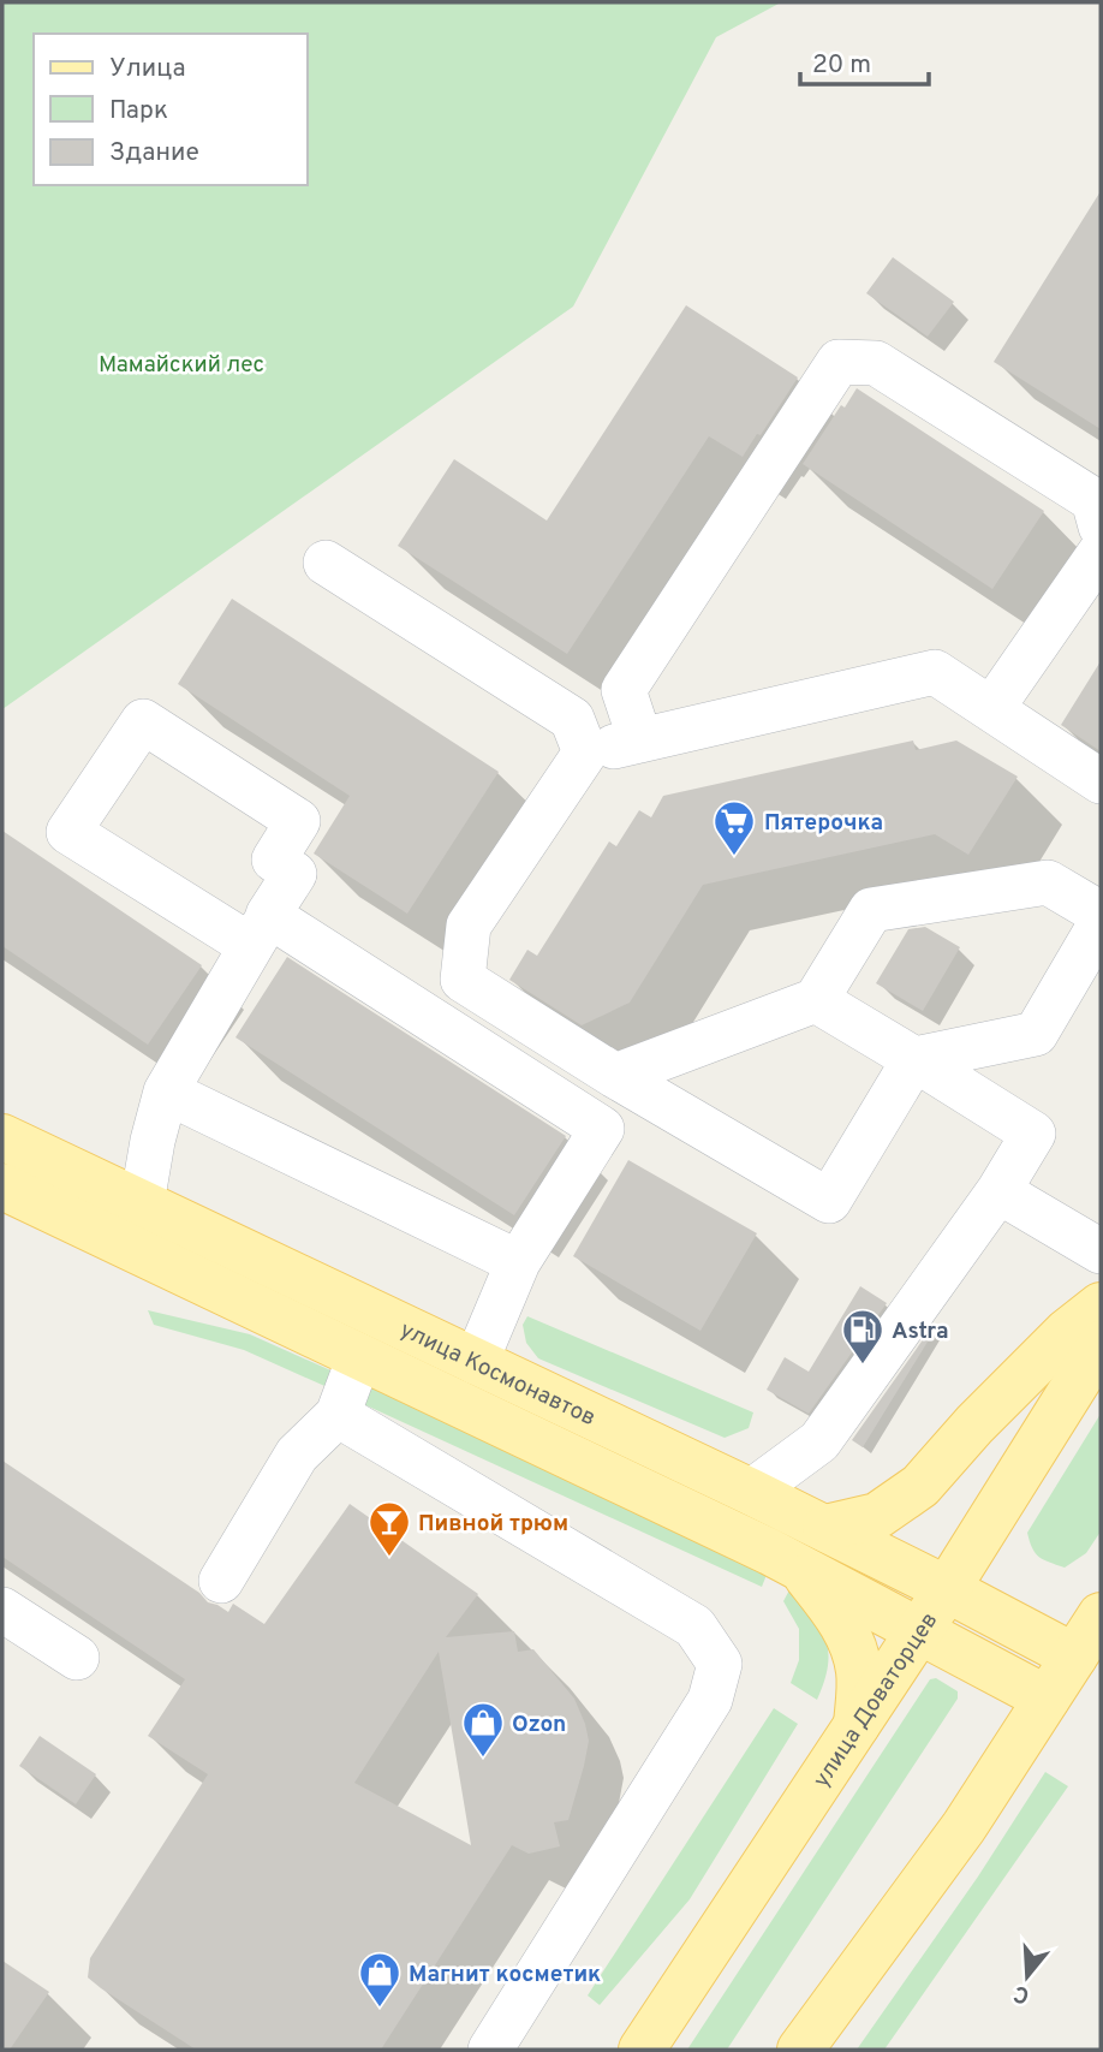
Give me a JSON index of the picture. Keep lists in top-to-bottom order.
{
  "streets": {
    "main road": ["улица Космонавтов", "улица Доваторцев"]
  },
  "crossings": [
    ["улица Космонавтов", "улица Доваторцев"]
  ],
  "parks": ["Мамайский лес"],
  "places": {
    "supermarket": ["Пятерочка"],
    "fuel station": ["Astra"],
    "bar": ["Пивной трюм"],
    "shop": ["Ozon", "Магнит косметик"]
  },
  "legend": ["Улица", "Парк", "Здание"],
  "scale_bar": "20 m",
  "north": "bottom"
}
